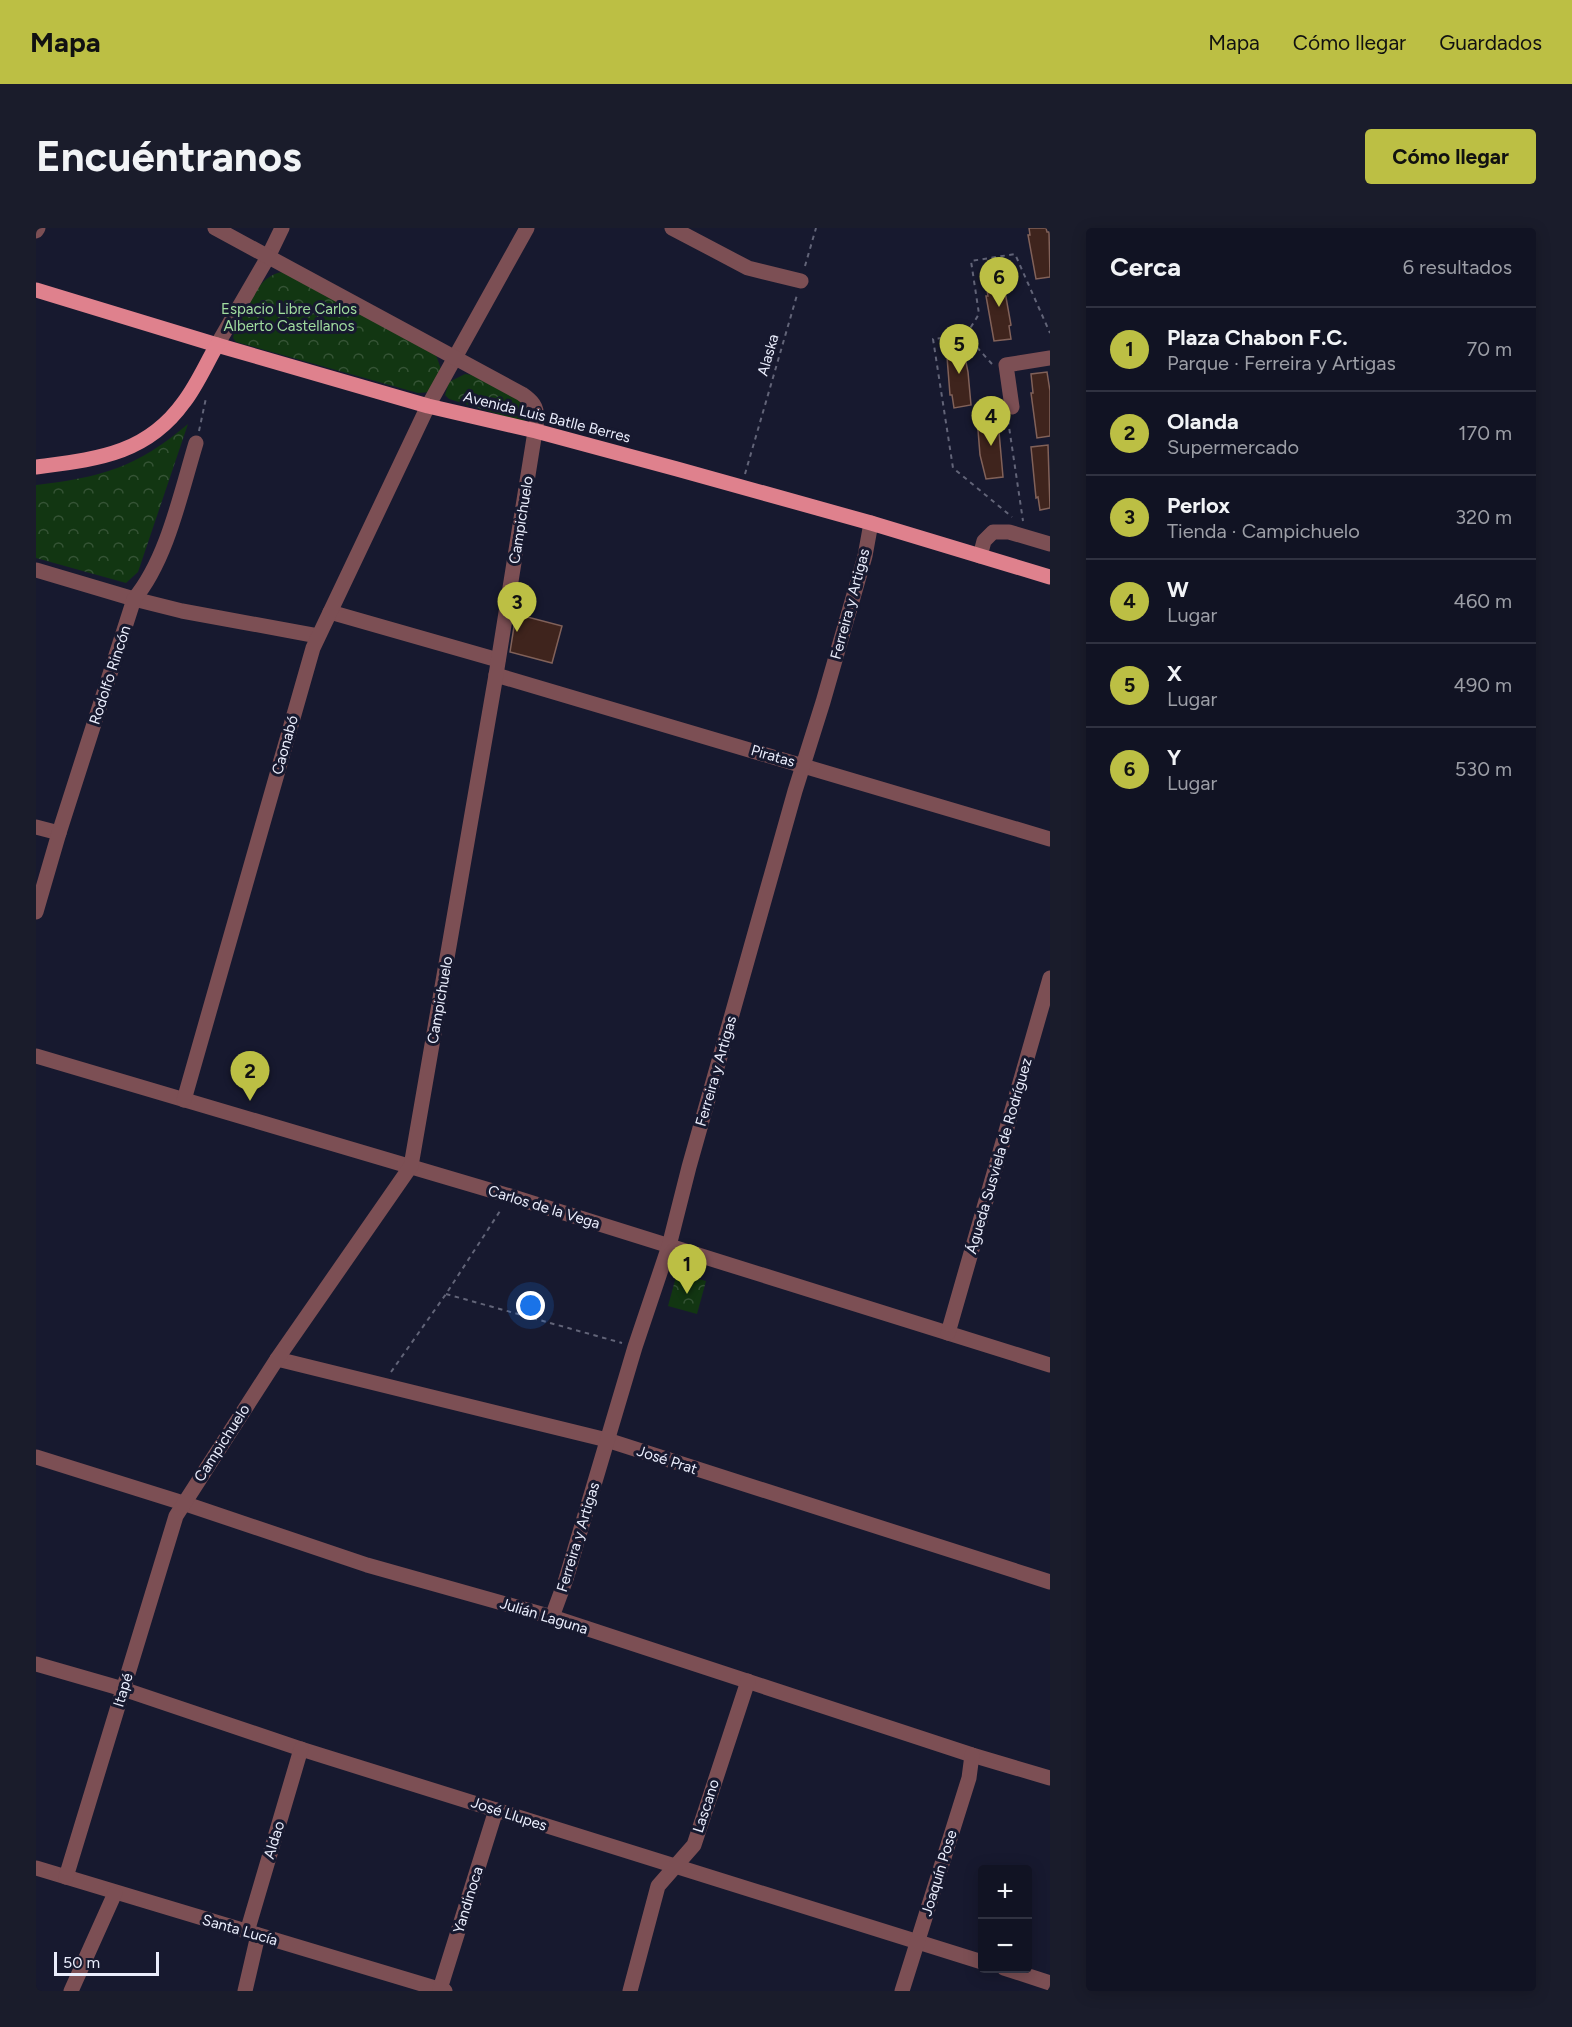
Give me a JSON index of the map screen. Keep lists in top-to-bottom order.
{
  "streets": {
    "main road": ["Avenida Luis Batlle Berres"],
    "street": [
      "Campichuelo",
      "Ferreira y Artigas",
      "Rodolfo Rincón",
      "Caonabó",
      "Piratas",
      "Águeda Susviela de Rodríguez",
      "Carlos de la Vega",
      "José Prat",
      "Julián Laguna",
      "Itapé",
      "Lascano",
      "José Llupes",
      "Aldao",
      "Joaquín Pose",
      "Yandinoca",
      "Santa Lucía"
    ],
    "path": ["Alaska"]
  },
  "crossings": [
    ["Alaska", "Avenida Luis Batlle Berres"],
    ["Avenida Luis Batlle Berres", "Campichuelo"],
    ["Avenida Luis Batlle Berres", "Ferreira y Artigas"],
    ["Avenida Luis Batlle Berres", "Caonabó"],
    ["Campichuelo", "Piratas"],
    ["Campichuelo", "Carlos de la Vega"],
    ["Campichuelo", "José Prat"],
    ["Campichuelo", "Julián Laguna"],
    ["Campichuelo", "Itapé"],
    ["Ferreira y Artigas", "Piratas"],
    ["Ferreira y Artigas", "Carlos de la Vega"],
    ["Ferreira y Artigas", "José Prat"],
    ["Ferreira y Artigas", "Julián Laguna"],
    ["Caonabó", "Piratas"],
    ["Caonabó", "Carlos de la Vega"],
    ["Águeda Susviela de Rodríguez", "Carlos de la Vega"],
    ["Julián Laguna", "Itapé"],
    ["Julián Laguna", "Lascano"],
    ["Julián Laguna", "Joaquín Pose"],
    ["Itapé", "José Llupes"],
    ["Itapé", "Santa Lucía"],
    ["Lascano", "José Llupes"],
    ["José Llupes", "Aldao"],
    ["José Llupes", "Joaquín Pose"],
    ["José Llupes", "Yandinoca"],
    ["Aldao", "Santa Lucía"],
    ["Yandinoca", "Santa Lucía"]
  ],
  "parks": ["Espacio Libre Carlos Alberto Castellanos"],
  "scale_bar": "50 m",
  "page": {
    "header": "Mapa",
    "nav": ["Mapa", "Cómo llegar", "Guardados"],
    "buttons": "Cómo llegar",
    "title": "Encuéntranos",
    "heading": ["Cerca", "6 resultados"],
    "pins": [
      "6",
      "5",
      "4",
      "3",
      "2",
      "1"
    ],
    "list": [
      {
        "mark": "1",
        "name": "Plaza Chabon F.C.",
        "note": "Parque · Ferreira y Artigas",
        "value": "70 m"
      },
      {
        "mark": "2",
        "name": "Olanda",
        "note": "Supermercado",
        "value": "170 m"
      },
      {
        "mark": "3",
        "name": "Perlox",
        "note": "Tienda · Campichuelo",
        "value": "320 m"
      },
      {
        "mark": "4",
        "name": "W",
        "note": "Lugar",
        "value": "460 m"
      },
      {
        "mark": "5",
        "name": "X",
        "note": "Lugar",
        "value": "490 m"
      },
      {
        "mark": "6",
        "name": "Y",
        "note": "Lugar",
        "value": "530 m"
      }
    ],
    "map_buttons": ["+", "−"],
    "scale": "50 m"
  }
}
